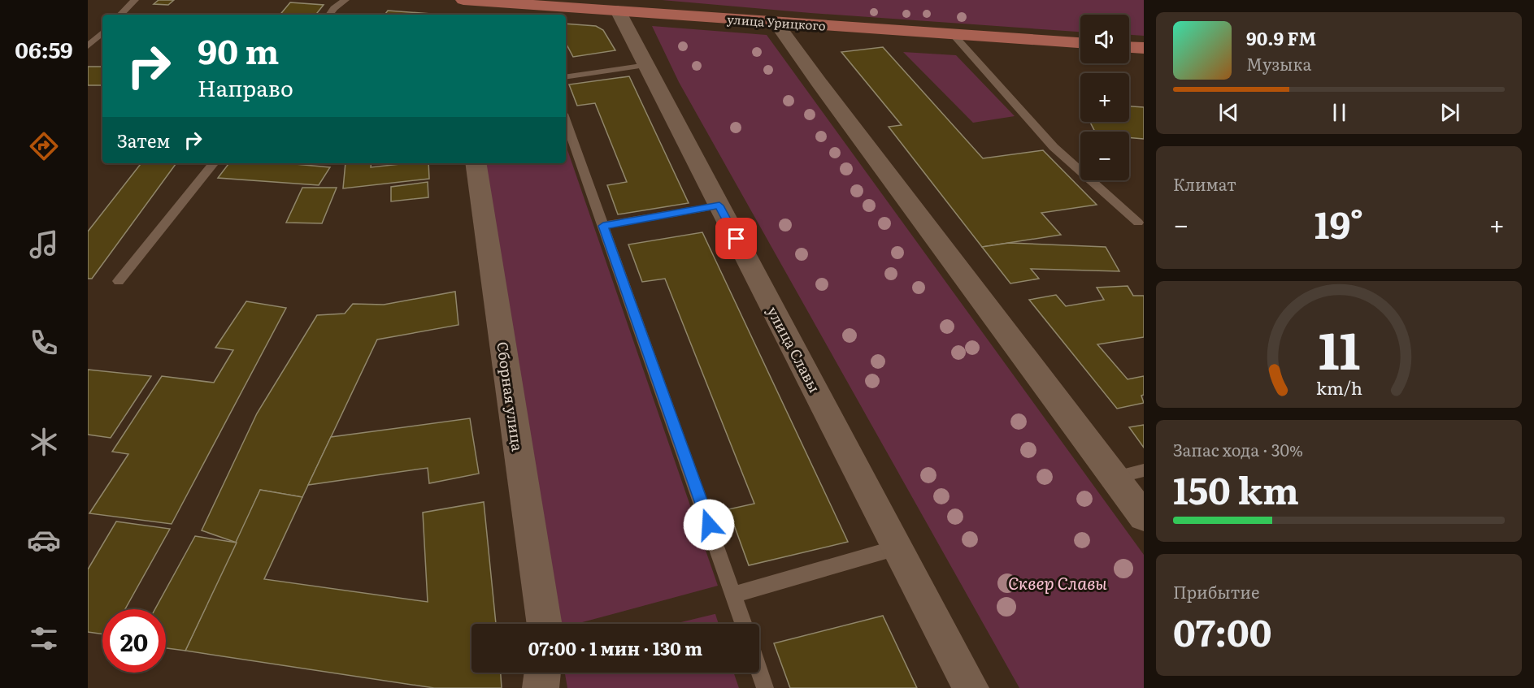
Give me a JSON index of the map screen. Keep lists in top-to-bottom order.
{
  "streets": {
    "main road": ["улица Урицкого"],
    "street": ["улица Славы", "Сборная улица"]
  },
  "crossings": [
    ["улица Урицкого", "улица Славы"]
  ],
  "parks": ["Сквер Славы"],
  "page": {
    "tabs": "06:59",
    "map_buttons": ["+", "−"],
    "turn": ["90 m", "Направо"],
    "song": ["90.9 FM", "Музыка"],
    "then": "Затем",
    "tile": [
      "Климат",
      ["Запас хода · 30%", "150 km"],
      ["Прибытие", "07:00"]
    ],
    "heat": ["−", "19°", "+"],
    "limit": "20",
    "trip": "07:00 · 1 мин · 130 m",
    "gauge": ["11", "km/h"]
  }
}
